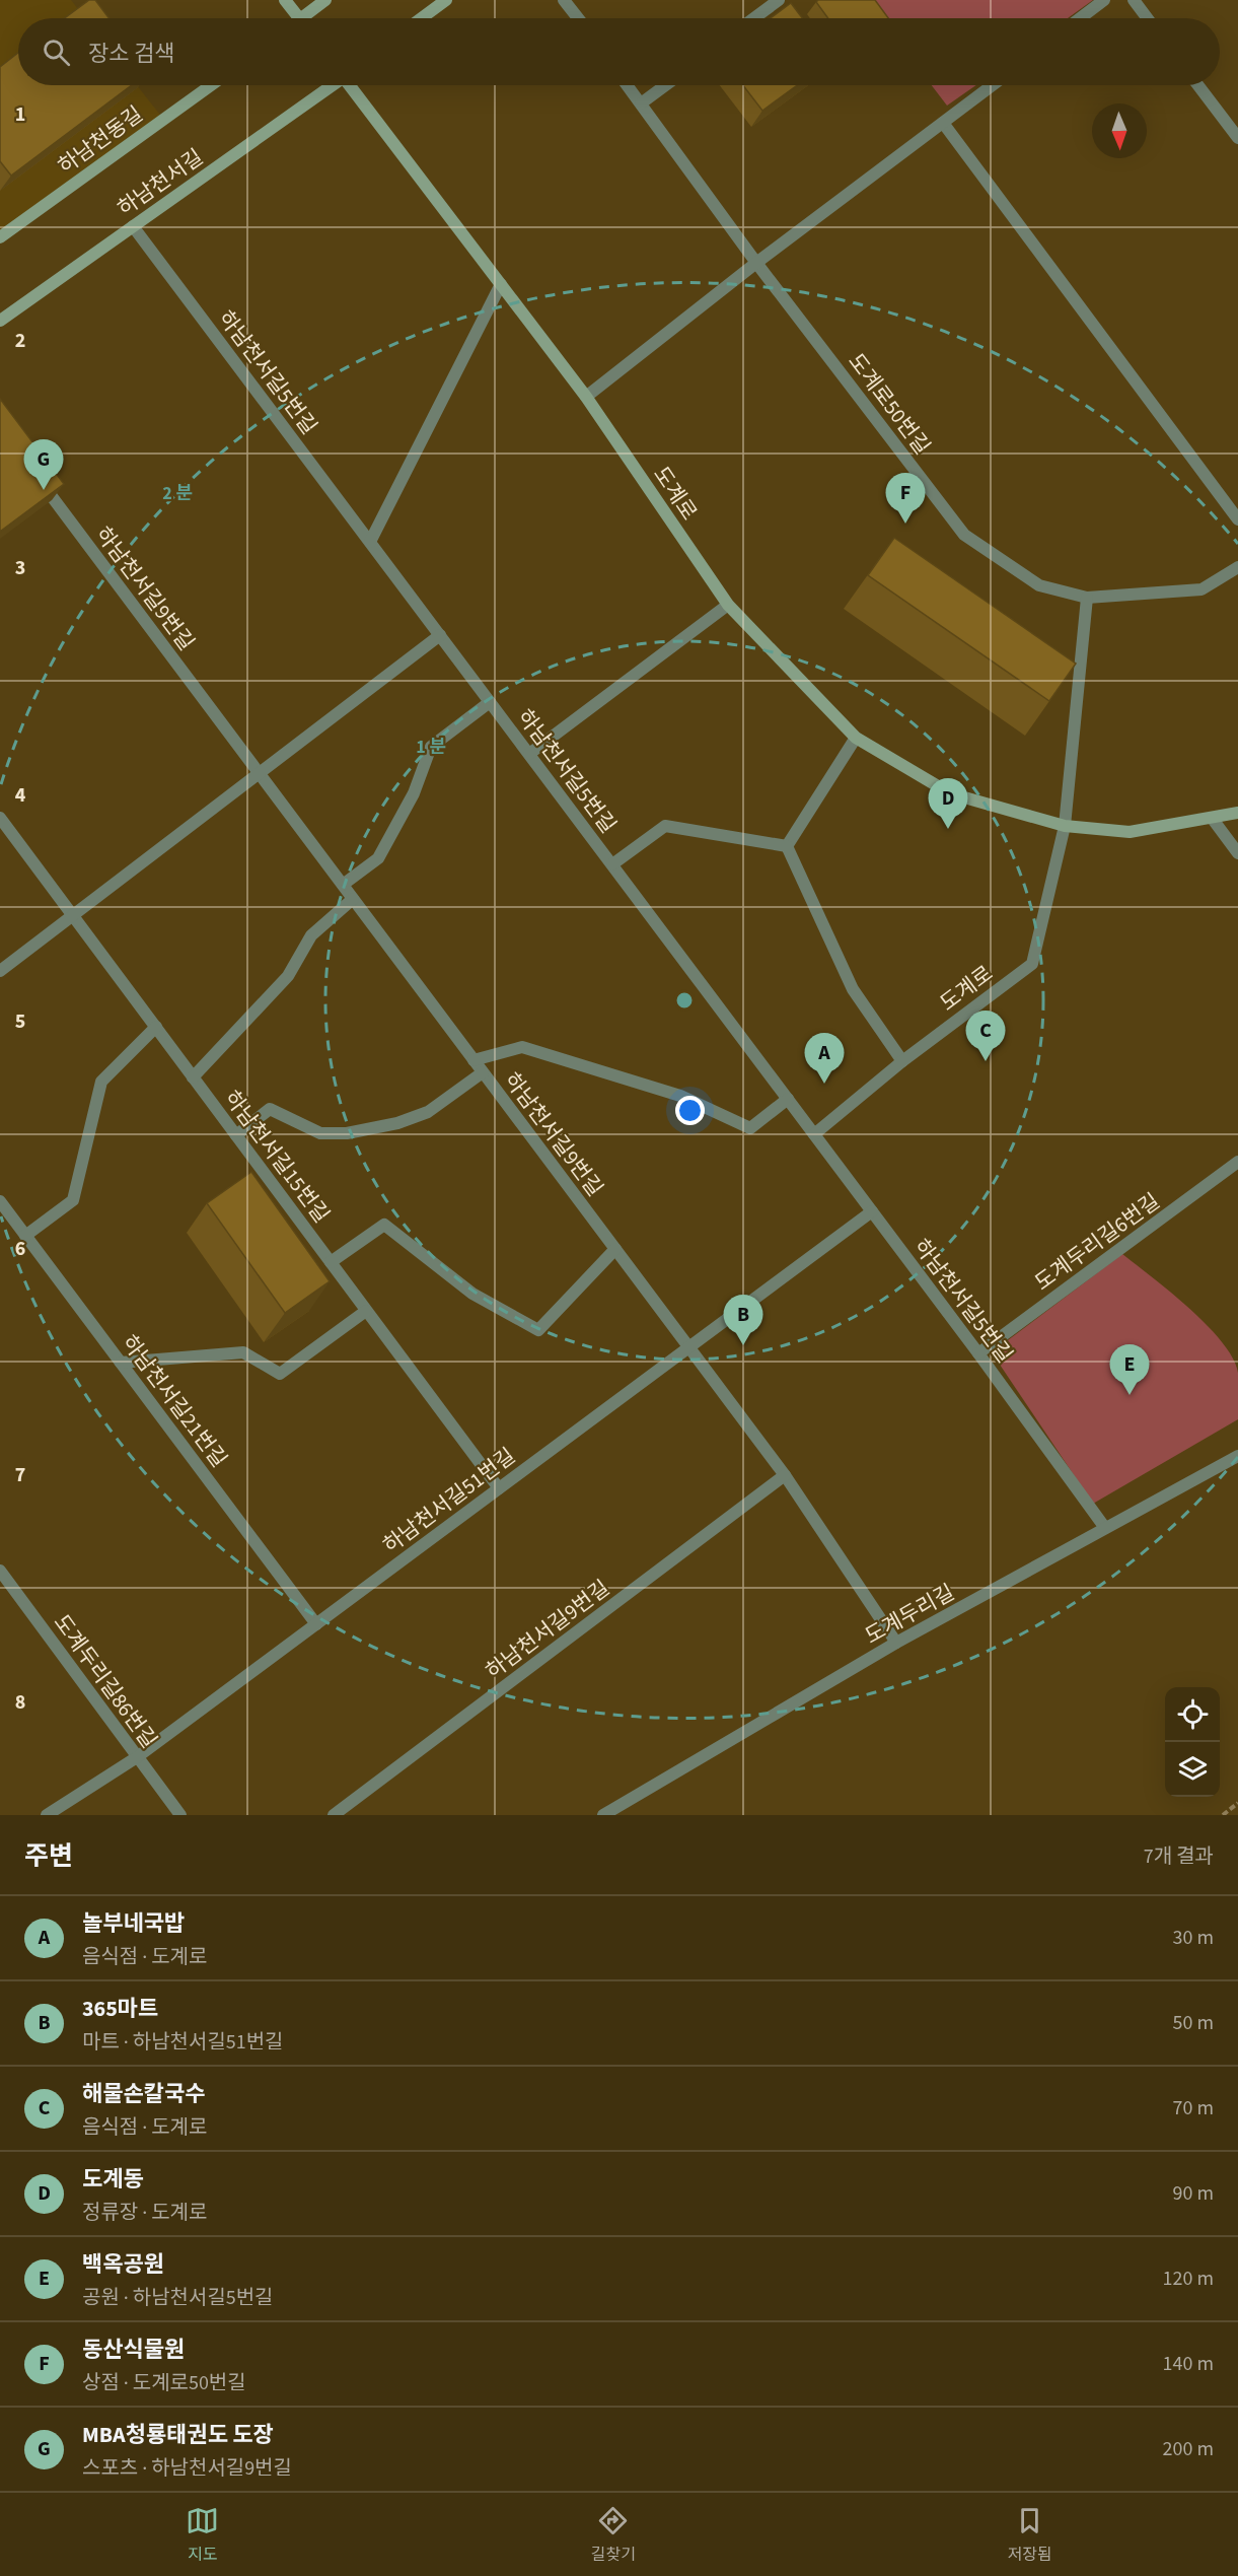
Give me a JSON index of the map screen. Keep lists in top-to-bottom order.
{
  "streets": {
    "street": [
      "하남천동길",
      "하남천서길",
      "하남천서길5번길",
      "도계로50번길",
      "도계로",
      "하남천서길9번길",
      "하남천서길15번길",
      "도계두리길6번길",
      "하남천서길21번길",
      "하남천서길51번길",
      "도계두리길",
      "도계두리길86번길"
    ]
  },
  "crossings": [
    ["하남천서길", "하남천서길5번길"],
    ["하남천서길5번길", "도계로"],
    ["하남천서길5번길", "하남천서길9번길"],
    ["하남천서길5번길", "도계두리길6번길"],
    ["하남천서길5번길", "하남천서길51번길"],
    ["하남천서길5번길", "도계두리길"],
    ["하남천서길9번길", "하남천서길15번길"],
    ["하남천서길9번길", "하남천서길51번길"],
    ["하남천서길9번길", "도계두리길"],
    ["하남천서길15번길", "하남천서길51번길"],
    ["하남천서길21번길", "하남천서길51번길"],
    ["하남천서길51번길", "도계두리길86번길"]
  ],
  "north": "bottom",
  "page": {
    "search": "장소 검색",
    "pins": [
      "G",
      "F",
      "D",
      "C",
      "A",
      "B",
      "E"
    ],
    "heading": ["주변", "7개 결과"],
    "list": [
      {
        "mark": "A",
        "name": "놀부네국밥",
        "note": "음식점 · 도계로",
        "value": "30 m"
      },
      {
        "mark": "B",
        "name": "365마트",
        "note": "마트 · 하남천서길51번길",
        "value": "50 m"
      },
      {
        "mark": "C",
        "name": "해물손칼국수",
        "note": "음식점 · 도계로",
        "value": "70 m"
      },
      {
        "mark": "D",
        "name": "도계동",
        "note": "정류장 · 도계로",
        "value": "90 m"
      },
      {
        "mark": "E",
        "name": "백옥공원",
        "note": "공원 · 하남천서길5번길",
        "value": "120 m"
      },
      {
        "mark": "F",
        "name": "동산식물원",
        "note": "상점 · 도계로50번길",
        "value": "140 m"
      },
      {
        "mark": "G",
        "name": "MBA청룡태권도 도장",
        "note": "스포츠 · 하남천서길9번길",
        "value": "200 m"
      }
    ],
    "nav": ["지도", "길찾기", "저장됨"]
  },
  "grid": {
    "rows": [
      "1",
      "2",
      "3",
      "4",
      "5",
      "6",
      "7",
      "8"
    ]
  },
  "rings": ["2 분", "1 분"]
}
